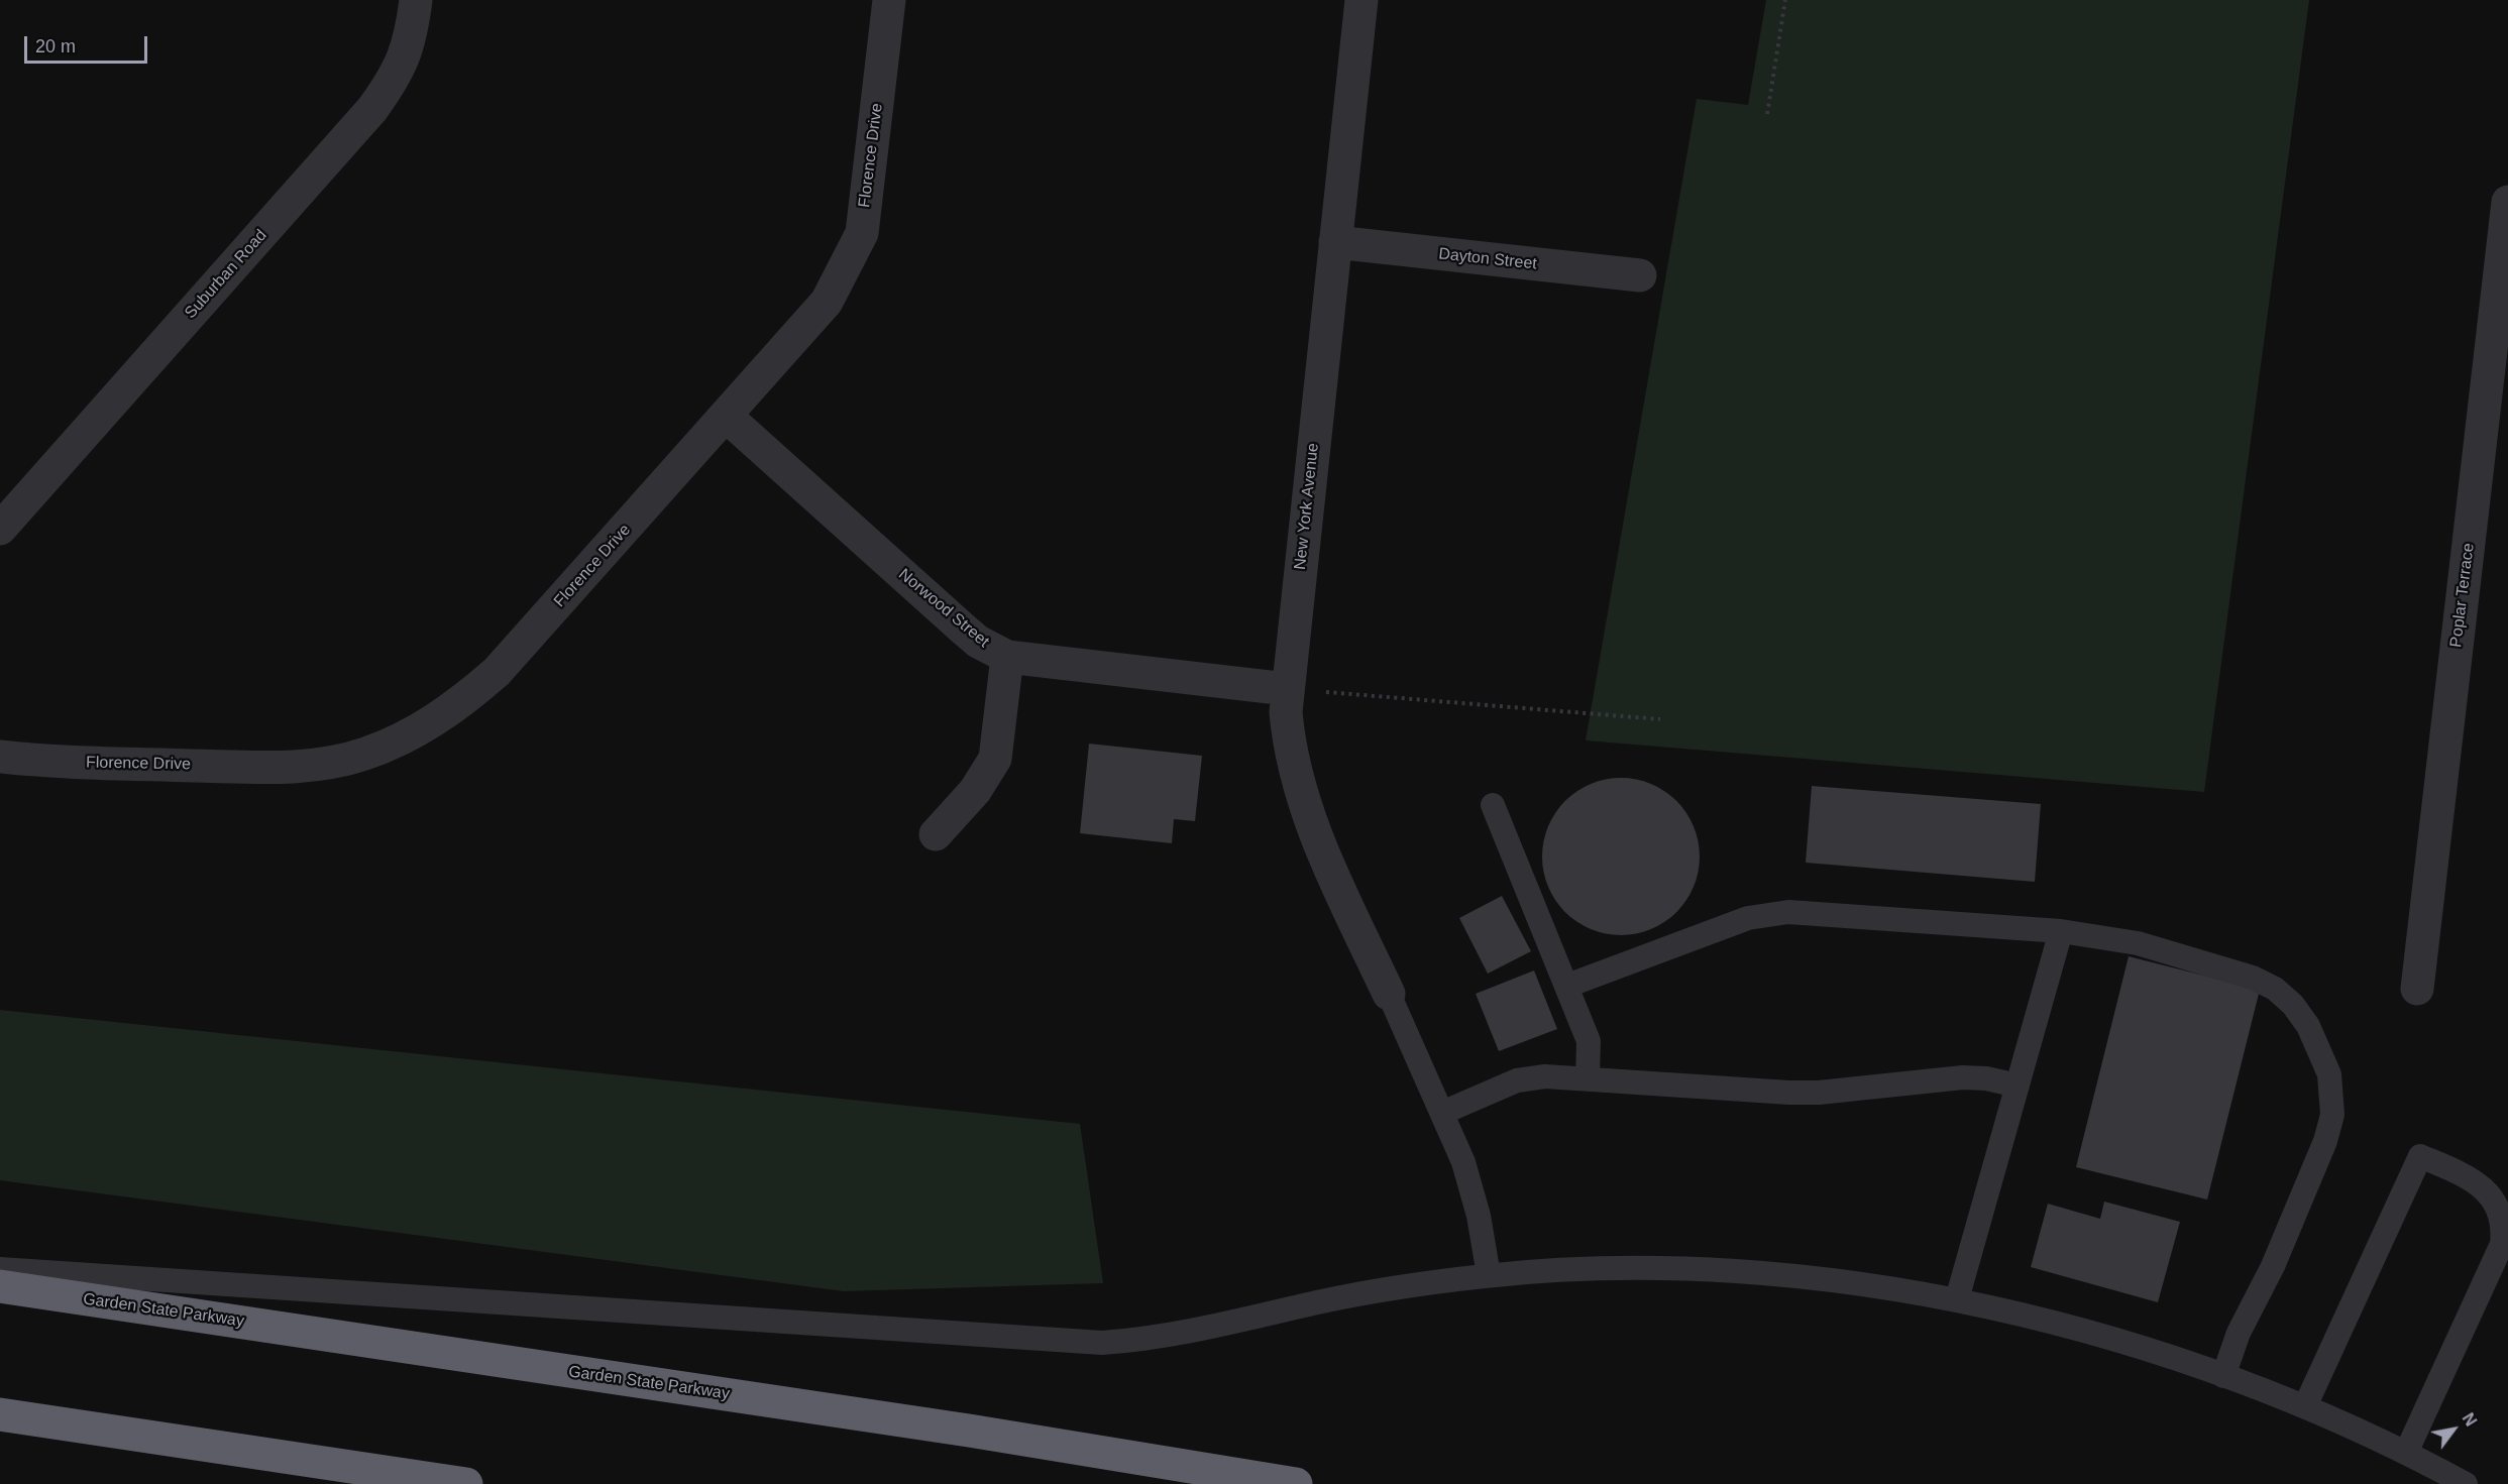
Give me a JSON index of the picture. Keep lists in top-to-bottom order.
{
  "streets": {
    "highway": ["Garden State Parkway"],
    "street": [
      "Florence Drive",
      "Dayton Street",
      "Suburban Road",
      "New York Avenue",
      "Poplar Terrace",
      "Norwood Street"
    ]
  },
  "crossings": [
    ["Florence Drive", "Norwood Street"],
    ["Dayton Street", "New York Avenue"],
    ["New York Avenue", "Norwood Street"]
  ],
  "scale_bar": "20 m",
  "north": "top right"
}
